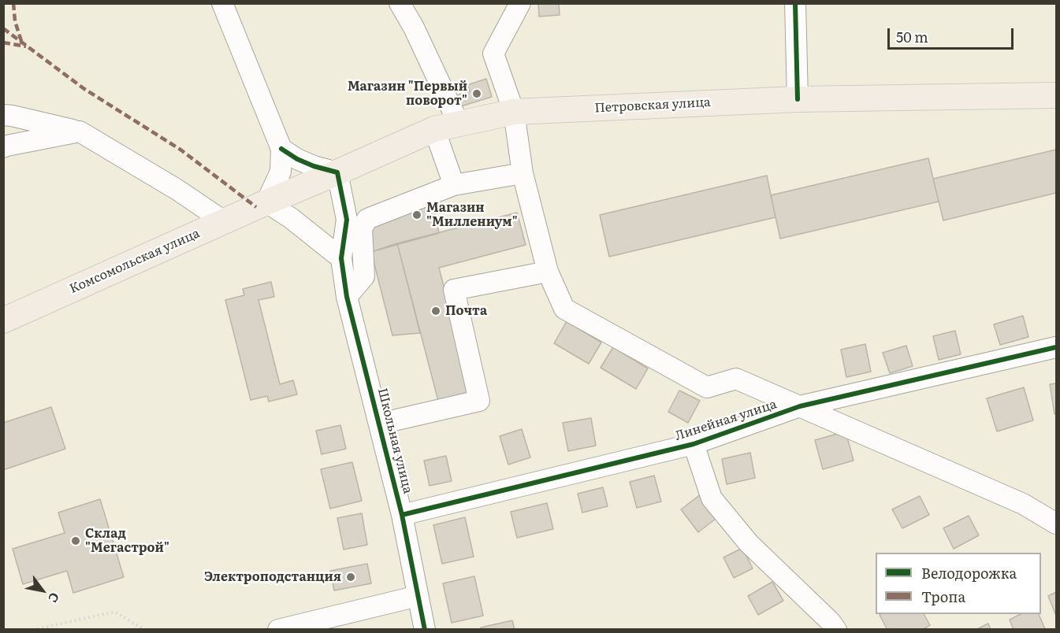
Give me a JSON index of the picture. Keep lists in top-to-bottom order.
{
  "streets": {
    "main road": ["Петровская улица", "Комсомольская улица"],
    "street": ["Линейная улица", "Школьная улица"]
  },
  "crossings": [
    ["Петровская улица", "Комсомольская улица"],
    ["Петровская улица", "Школьная улица"],
    ["Линейная улица", "Школьная улица"]
  ],
  "places": [
    "Магазин \"Первый поворот\"",
    "Магазин \"Миллениум\"",
    "Почта",
    "Склад \"Мегастрой\"",
    "Электроподстанция"
  ],
  "legend": ["Велодорожка", "Тропа"],
  "scale_bar": "50 m",
  "north": "bottom right"
}
